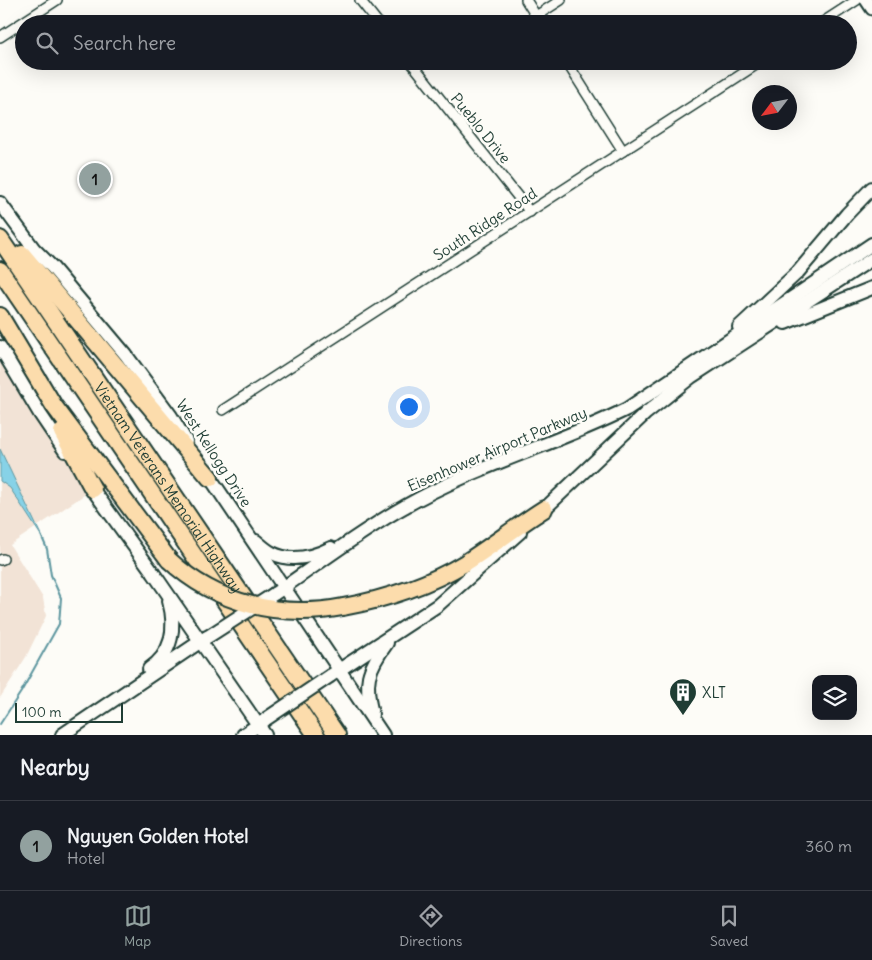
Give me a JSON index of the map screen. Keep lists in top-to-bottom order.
{
  "streets": {
    "highway": ["Vietnam Veterans Memorial Highway"],
    "main road": ["Eisenhower Airport Parkway", "West Kellogg Drive"],
    "street": ["Pueblo Drive", "South Ridge Road"]
  },
  "crossings": [
    ["Pueblo Drive", "South Ridge Road"],
    ["Eisenhower Airport Parkway", "West Kellogg Drive"]
  ],
  "places": {
    "building": ["XLT"]
  },
  "scale_bar": "100 m",
  "north": "bottom left",
  "page": {
    "search": "Search here",
    "pins": "1",
    "scale": "100 m",
    "heading": "Nearby",
    "list": [
      {
        "mark": "1",
        "name": "Nguyen Golden Hotel",
        "note": "Hotel",
        "value": "360 m"
      }
    ],
    "nav": ["Map", "Directions", "Saved"]
  }
}
